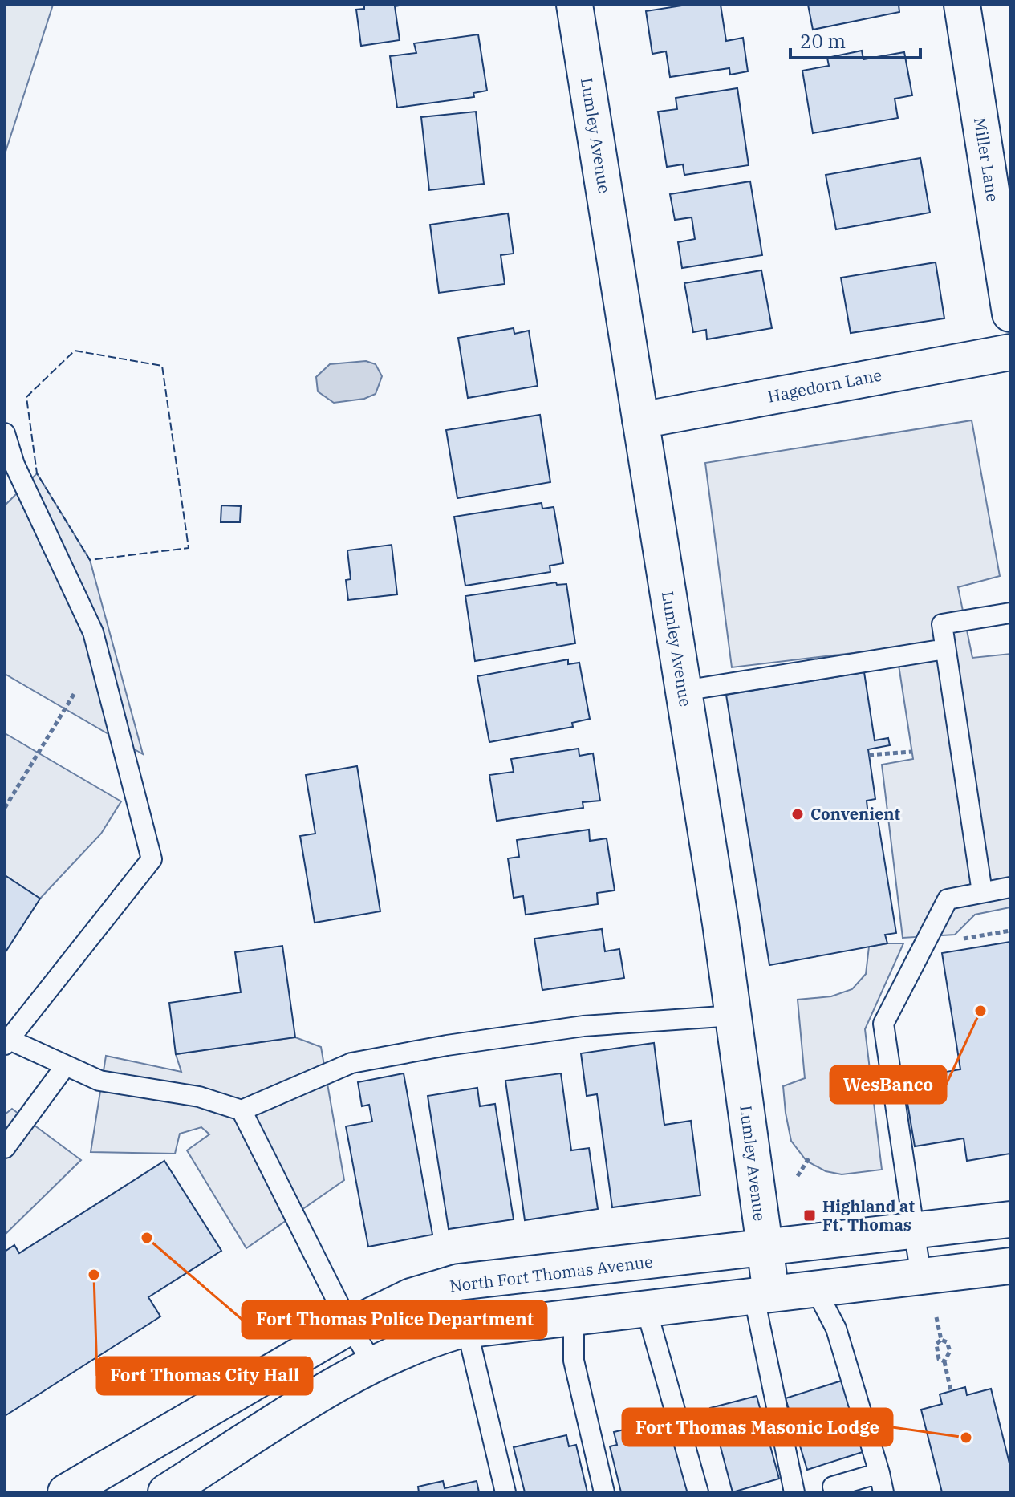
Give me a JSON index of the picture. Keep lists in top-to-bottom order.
{
  "streets": {
    "street": [
      "Lumley Avenue",
      "Miller Lane",
      "Hagedorn Lane",
      "North Fort Thomas Avenue"
    ]
  },
  "crossings": [
    ["Lumley Avenue", "Hagedorn Lane"],
    ["Lumley Avenue", "North Fort Thomas Avenue"]
  ],
  "places": {
    "other": [
      "Convenient",
      "WesBanco",
      "Fort Thomas Police Department",
      "Fort Thomas City Hall",
      "Fort Thomas Masonic Lodge"
    ],
    "transit": ["Highland at Ft. Thomas"]
  },
  "scale_bar": "20 m"
}
